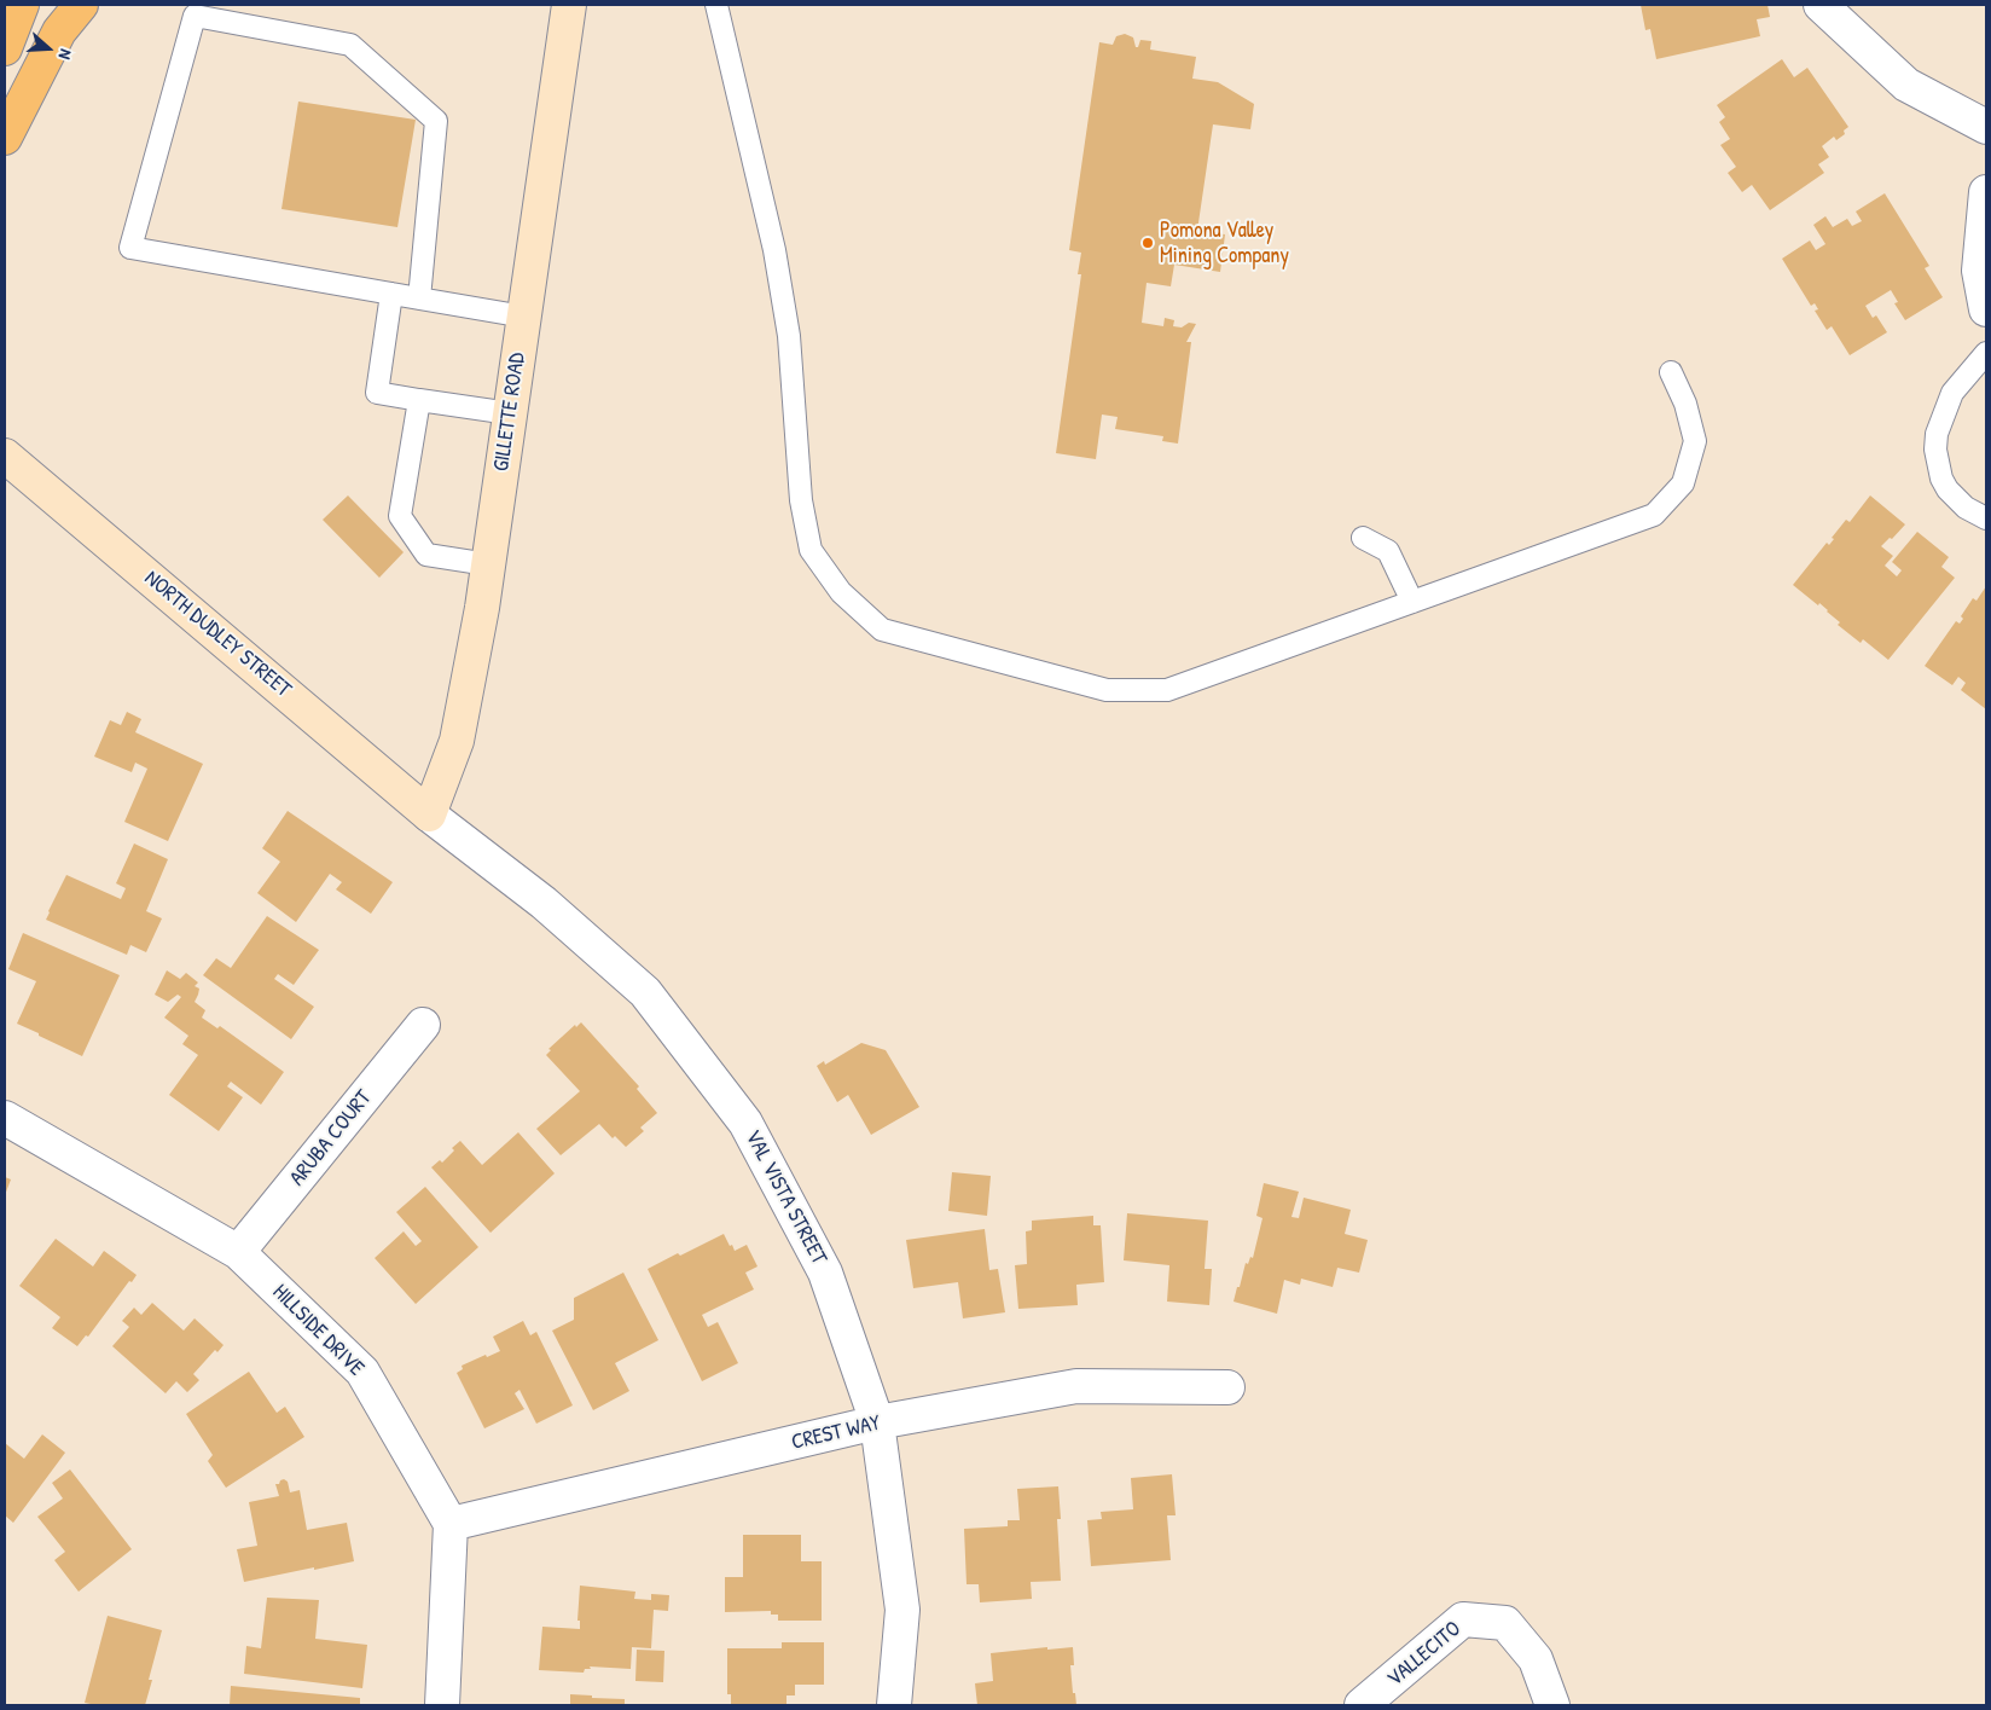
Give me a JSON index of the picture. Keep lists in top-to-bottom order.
{
  "streets": {
    "street": [
      "GILLETTE ROAD",
      "NORTH DUDLEY STREET",
      "ARUBA COURT",
      "VAL VISTA STREET",
      "HILLSIDE DRIVE",
      "CREST WAY",
      "VALLECITO"
    ]
  },
  "crossings": [
    ["GILLETTE ROAD", "NORTH DUDLEY STREET"],
    ["GILLETTE ROAD", "VAL VISTA STREET"],
    ["NORTH DUDLEY STREET", "VAL VISTA STREET"],
    ["ARUBA COURT", "HILLSIDE DRIVE"],
    ["VAL VISTA STREET", "CREST WAY"],
    ["HILLSIDE DRIVE", "CREST WAY"]
  ],
  "places": ["Pomona Valley Mining Company"],
  "north": "right"
}
